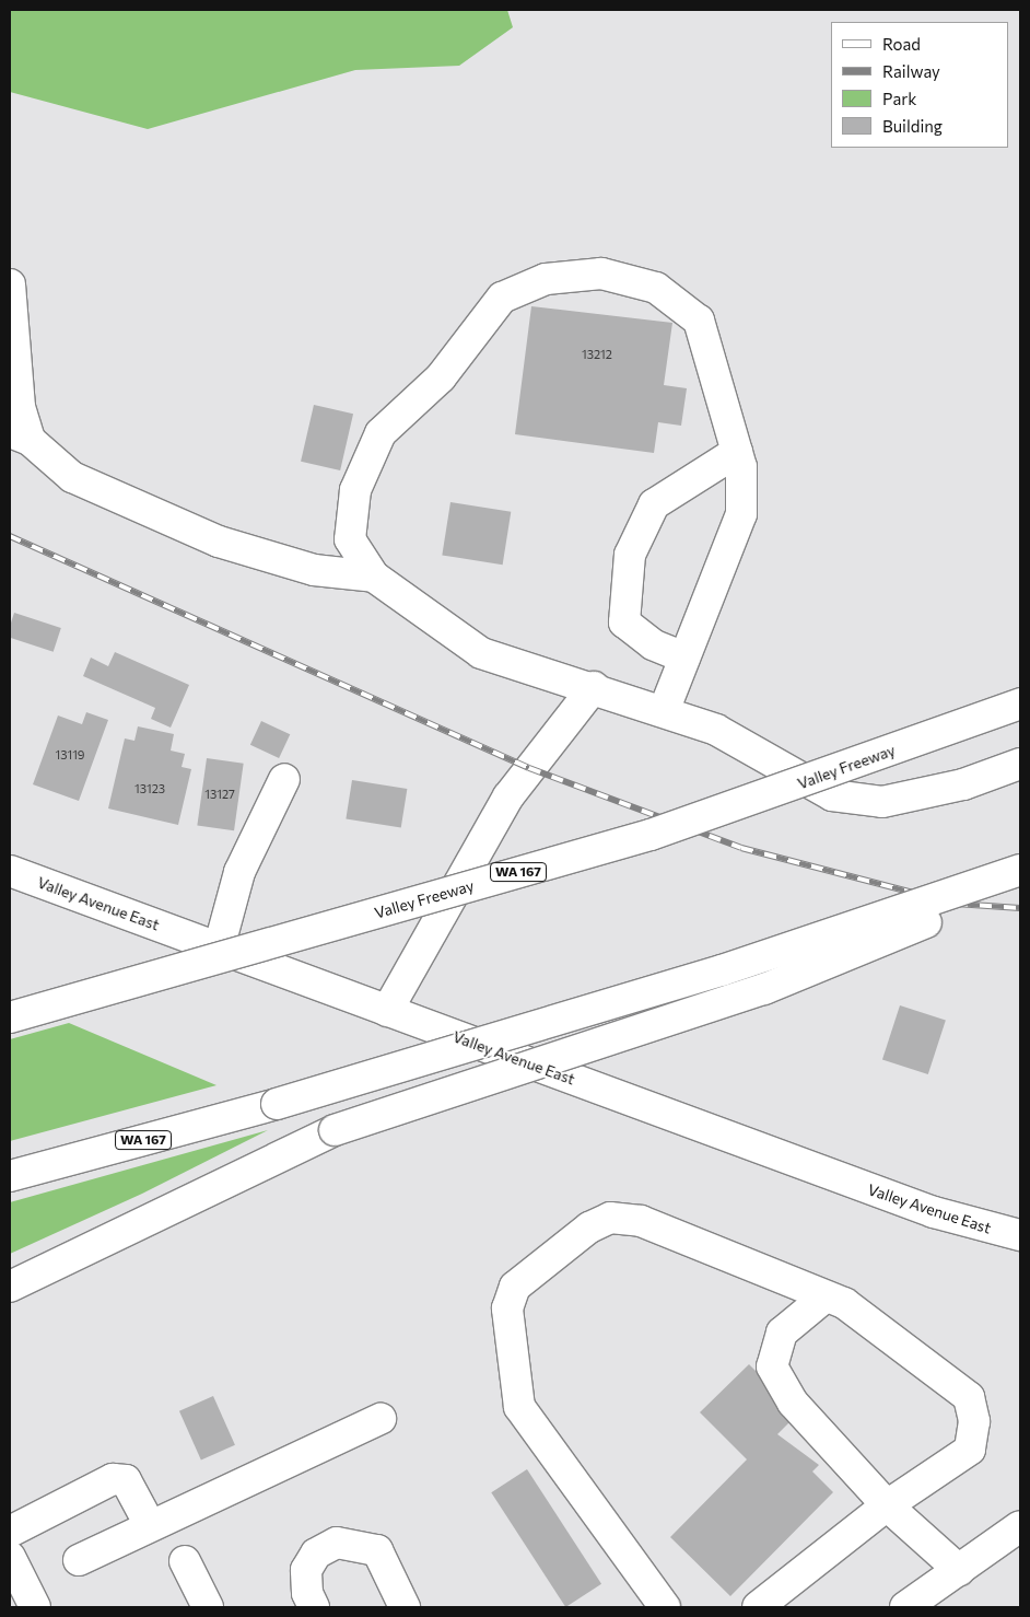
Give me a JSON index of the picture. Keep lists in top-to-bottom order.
{
  "streets": {
    "main road": ["Valley Freeway", "WA 167", "Valley Avenue East"]
  },
  "house_numbers": [
    "13212",
    "13119",
    "13123",
    "13127"
  ],
  "legend": [
    "Road",
    "Railway",
    "Park",
    "Building"
  ]
}
